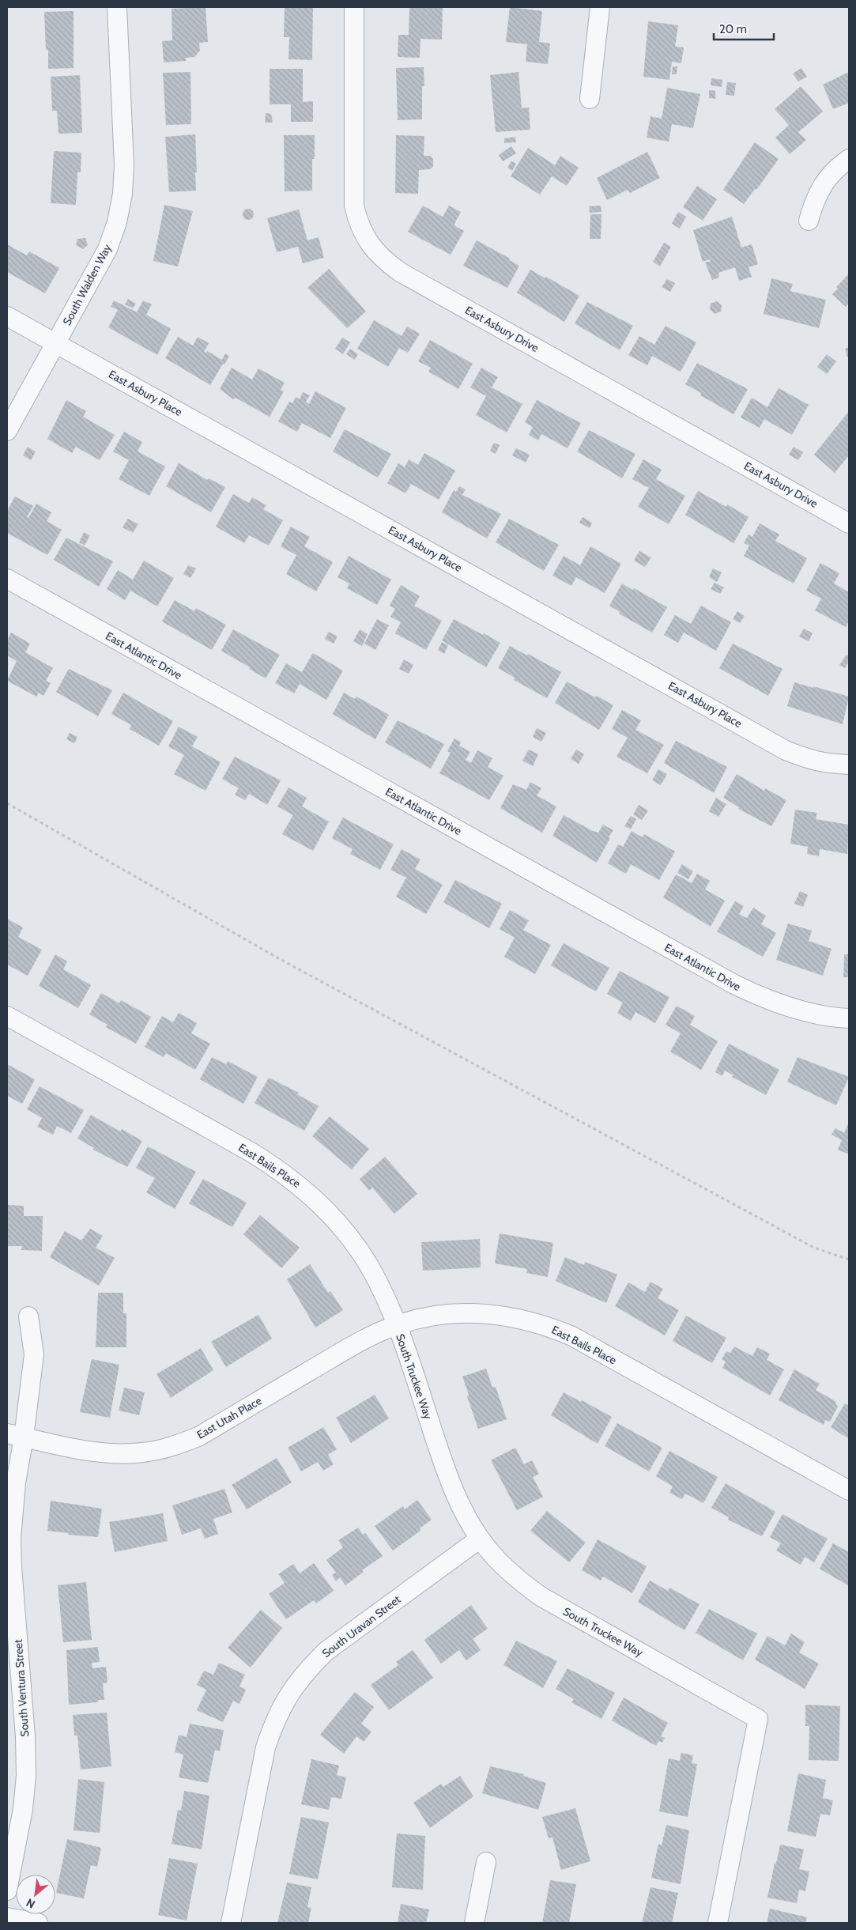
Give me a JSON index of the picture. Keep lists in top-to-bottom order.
{
  "streets": {
    "street": [
      "South Walden Way",
      "East Asbury Drive",
      "East Asbury Place",
      "East Atlantic Drive",
      "East Bails Place",
      "South Truckee Way",
      "East Utah Place",
      "South Uravan Street",
      "South Ventura Street"
    ]
  },
  "crossings": [
    ["South Walden Way", "East Asbury Place"],
    ["East Bails Place", "South Truckee Way"],
    ["East Bails Place", "East Utah Place"],
    ["South Truckee Way", "East Utah Place"],
    ["South Truckee Way", "South Uravan Street"],
    ["East Utah Place", "South Ventura Street"]
  ],
  "scale_bar": "20 m",
  "north": "bottom left"
}
